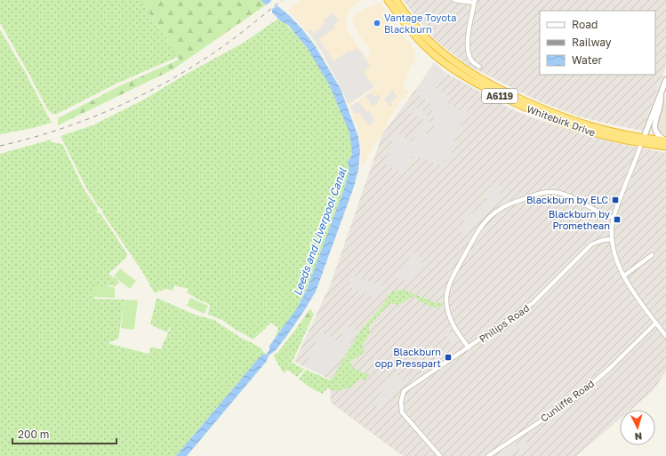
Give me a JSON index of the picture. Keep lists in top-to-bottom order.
{
  "streets": {
    "highway": ["A6119", "Whitebirk Drive"],
    "street": ["Philips Road", "Cunliffe Road"]
  },
  "water": ["Leeds and Liverpool Canal"],
  "places": {
    "other": ["Vantage Toyota Blackburn"],
    "transit": ["Blackburn by ELC", "Blackburn by Promethean", "Blackburn opp Presspart"]
  },
  "legend": ["Road", "Railway", "Water"],
  "scale_bar": "200 m",
  "north": "bottom"
}
